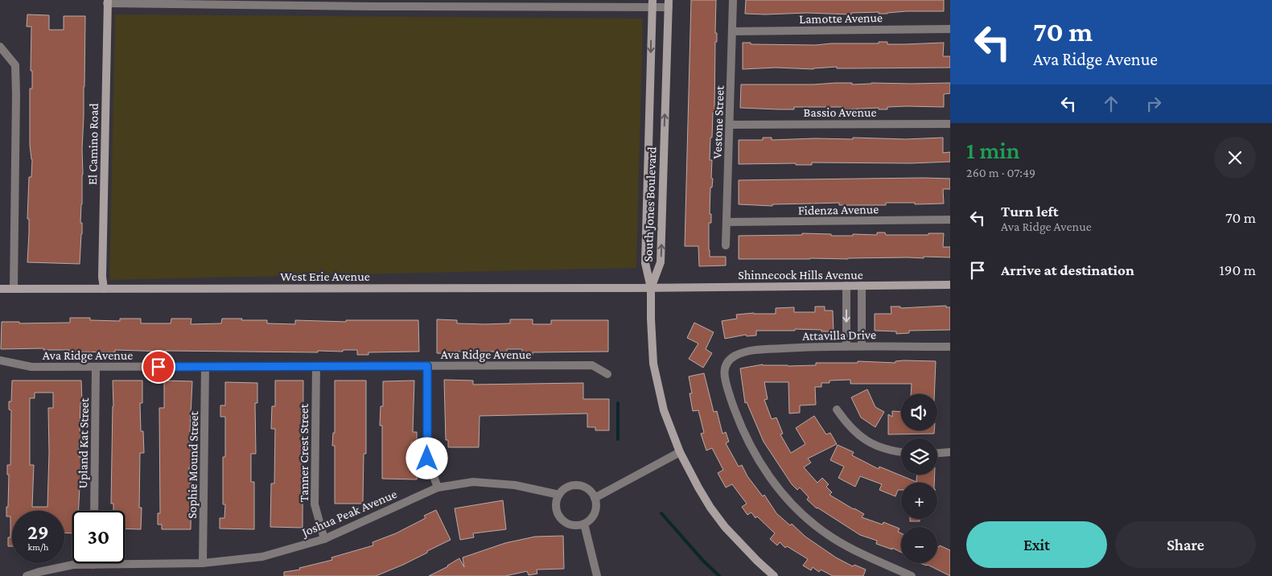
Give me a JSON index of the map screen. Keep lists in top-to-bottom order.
{
  "streets": {
    "street": [
      "Lamotte Avenue",
      "Bassio Avenue",
      "Vestone Street",
      "El Camino Road",
      "South Jones Boulevard",
      "Fidenza Avenue",
      "Shinnecock Hills Avenue",
      "West Erie Avenue",
      "Attavilla Drive",
      "Ava Ridge Avenue",
      "Upland Kat Street",
      "Tanner Crest Street",
      "Sophie Mound Street",
      "Joshua Peak Avenue"
    ]
  },
  "crossings": [
    ["Lamotte Avenue", "Vestone Street"],
    ["Bassio Avenue", "Vestone Street"],
    ["Vestone Street", "Fidenza Avenue"],
    ["El Camino Road", "West Erie Avenue"],
    ["South Jones Boulevard", "Shinnecock Hills Avenue"],
    ["South Jones Boulevard", "West Erie Avenue"],
    ["Shinnecock Hills Avenue", "West Erie Avenue"],
    ["Ava Ridge Avenue", "Upland Kat Street"],
    ["Ava Ridge Avenue", "Tanner Crest Street"],
    ["Ava Ridge Avenue", "Sophie Mound Street"],
    ["Tanner Crest Street", "Joshua Peak Avenue"],
    ["Sophie Mound Street", "Joshua Peak Avenue"]
  ],
  "page": {
    "turn": ["70 m", "Ava Ridge Avenue"],
    "heading": ["1 min", "260 m · 07:49"],
    "list": [
      {
        "name": "Turn left",
        "note": "Ava Ridge Avenue",
        "value": "70 m"
      },
      {
        "name": "Arrive at destination",
        "value": "190 m"
      }
    ],
    "map_buttons": ["+", "−"],
    "speed": "29 km/h",
    "limit": "30",
    "buttons": ["Exit", "Share"]
  }
}
